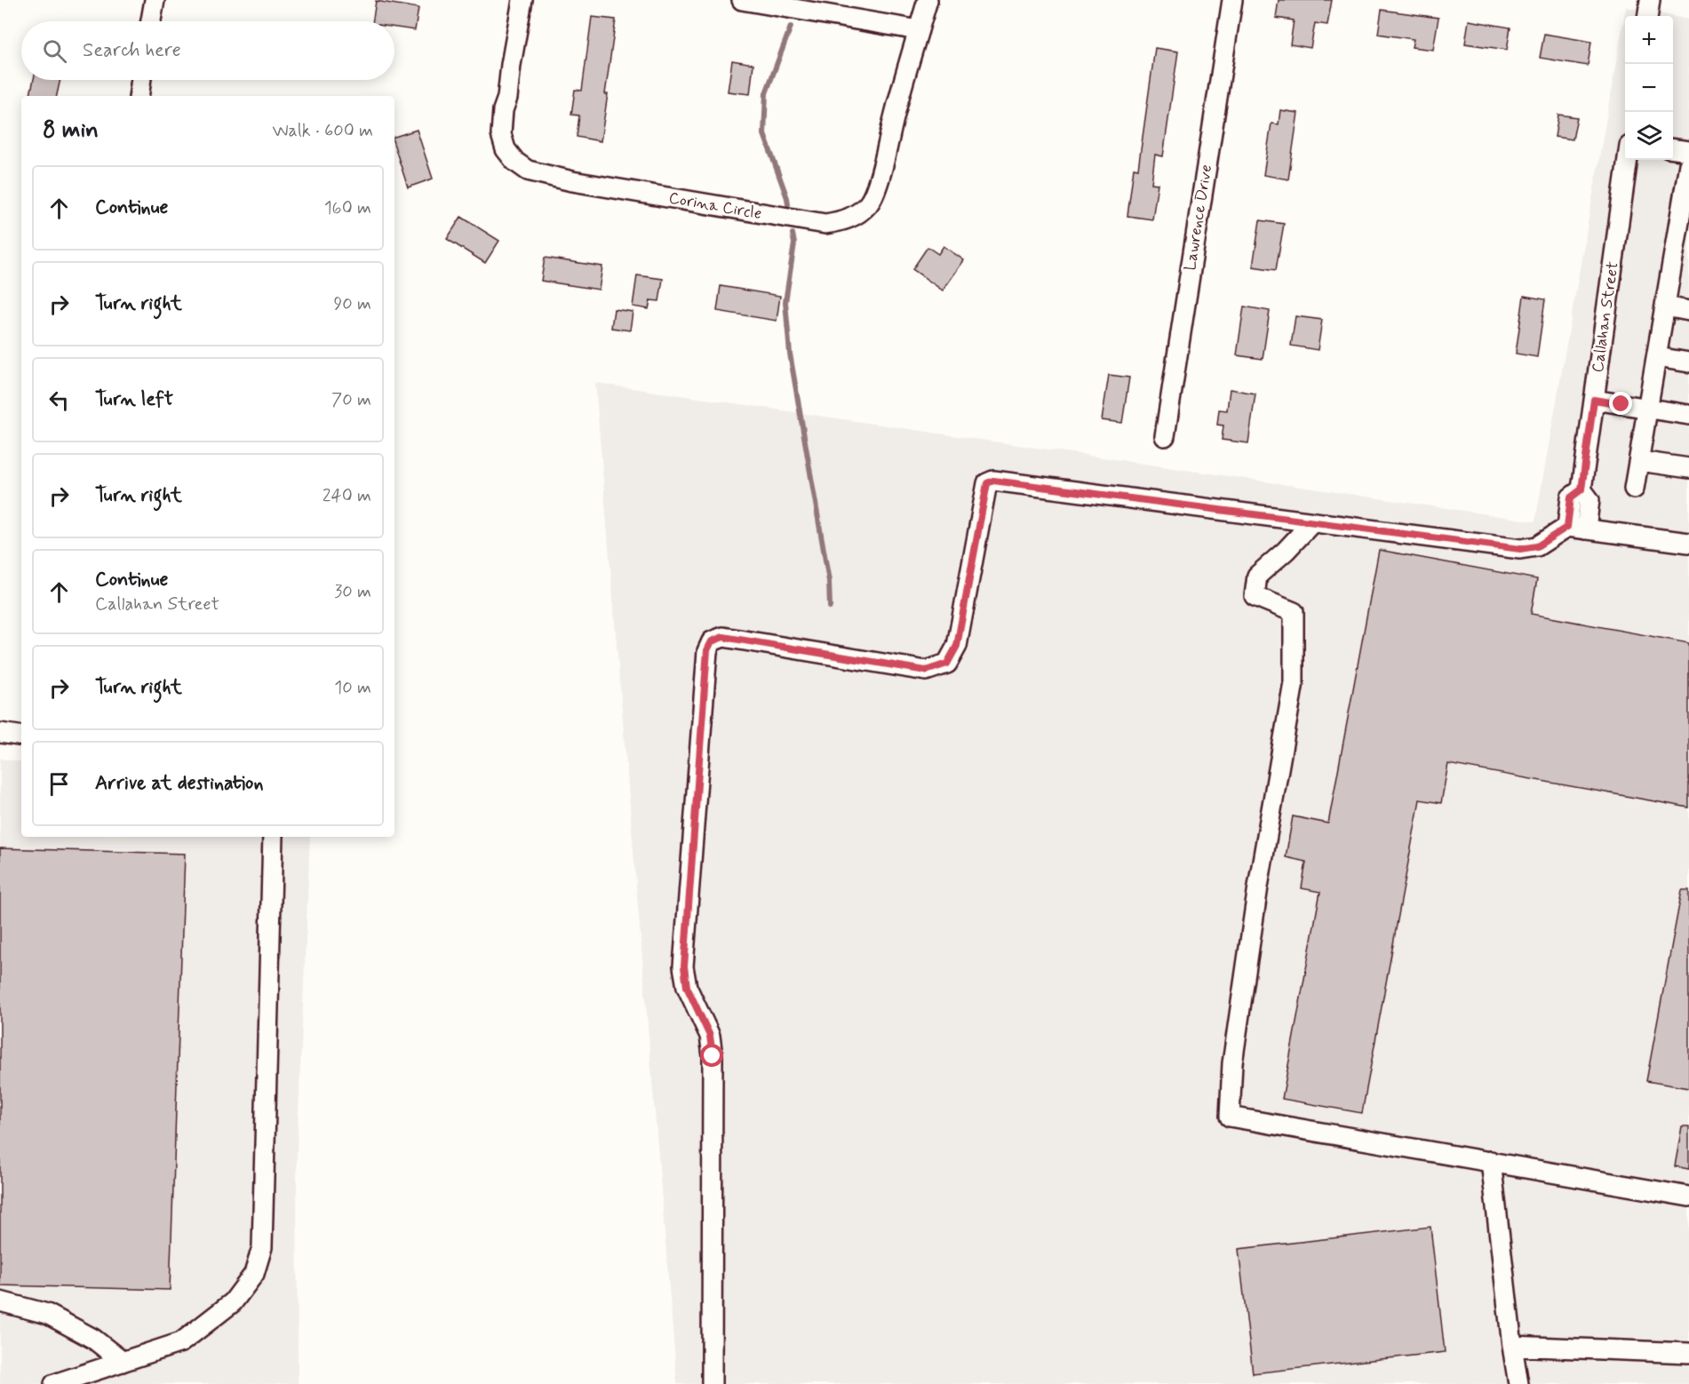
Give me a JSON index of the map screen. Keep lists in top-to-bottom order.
{
  "streets": {
    "street": ["Corina Circle", "Lawrence Drive", "Callahan Street"]
  },
  "page": {
    "map_buttons": ["+", "−"],
    "search": "Search here",
    "heading": ["8 min", "Walk · 600 m"],
    "list": [
      ["Continue", "160 m"],
      ["Turn right", "90 m"],
      ["Turn left", "70 m"],
      ["Turn right", "240 m"],
      ["Continue", "Callahan Street", "30 m"],
      ["Turn right", "10 m"],
      "Arrive at destination"
    ]
  }
}
